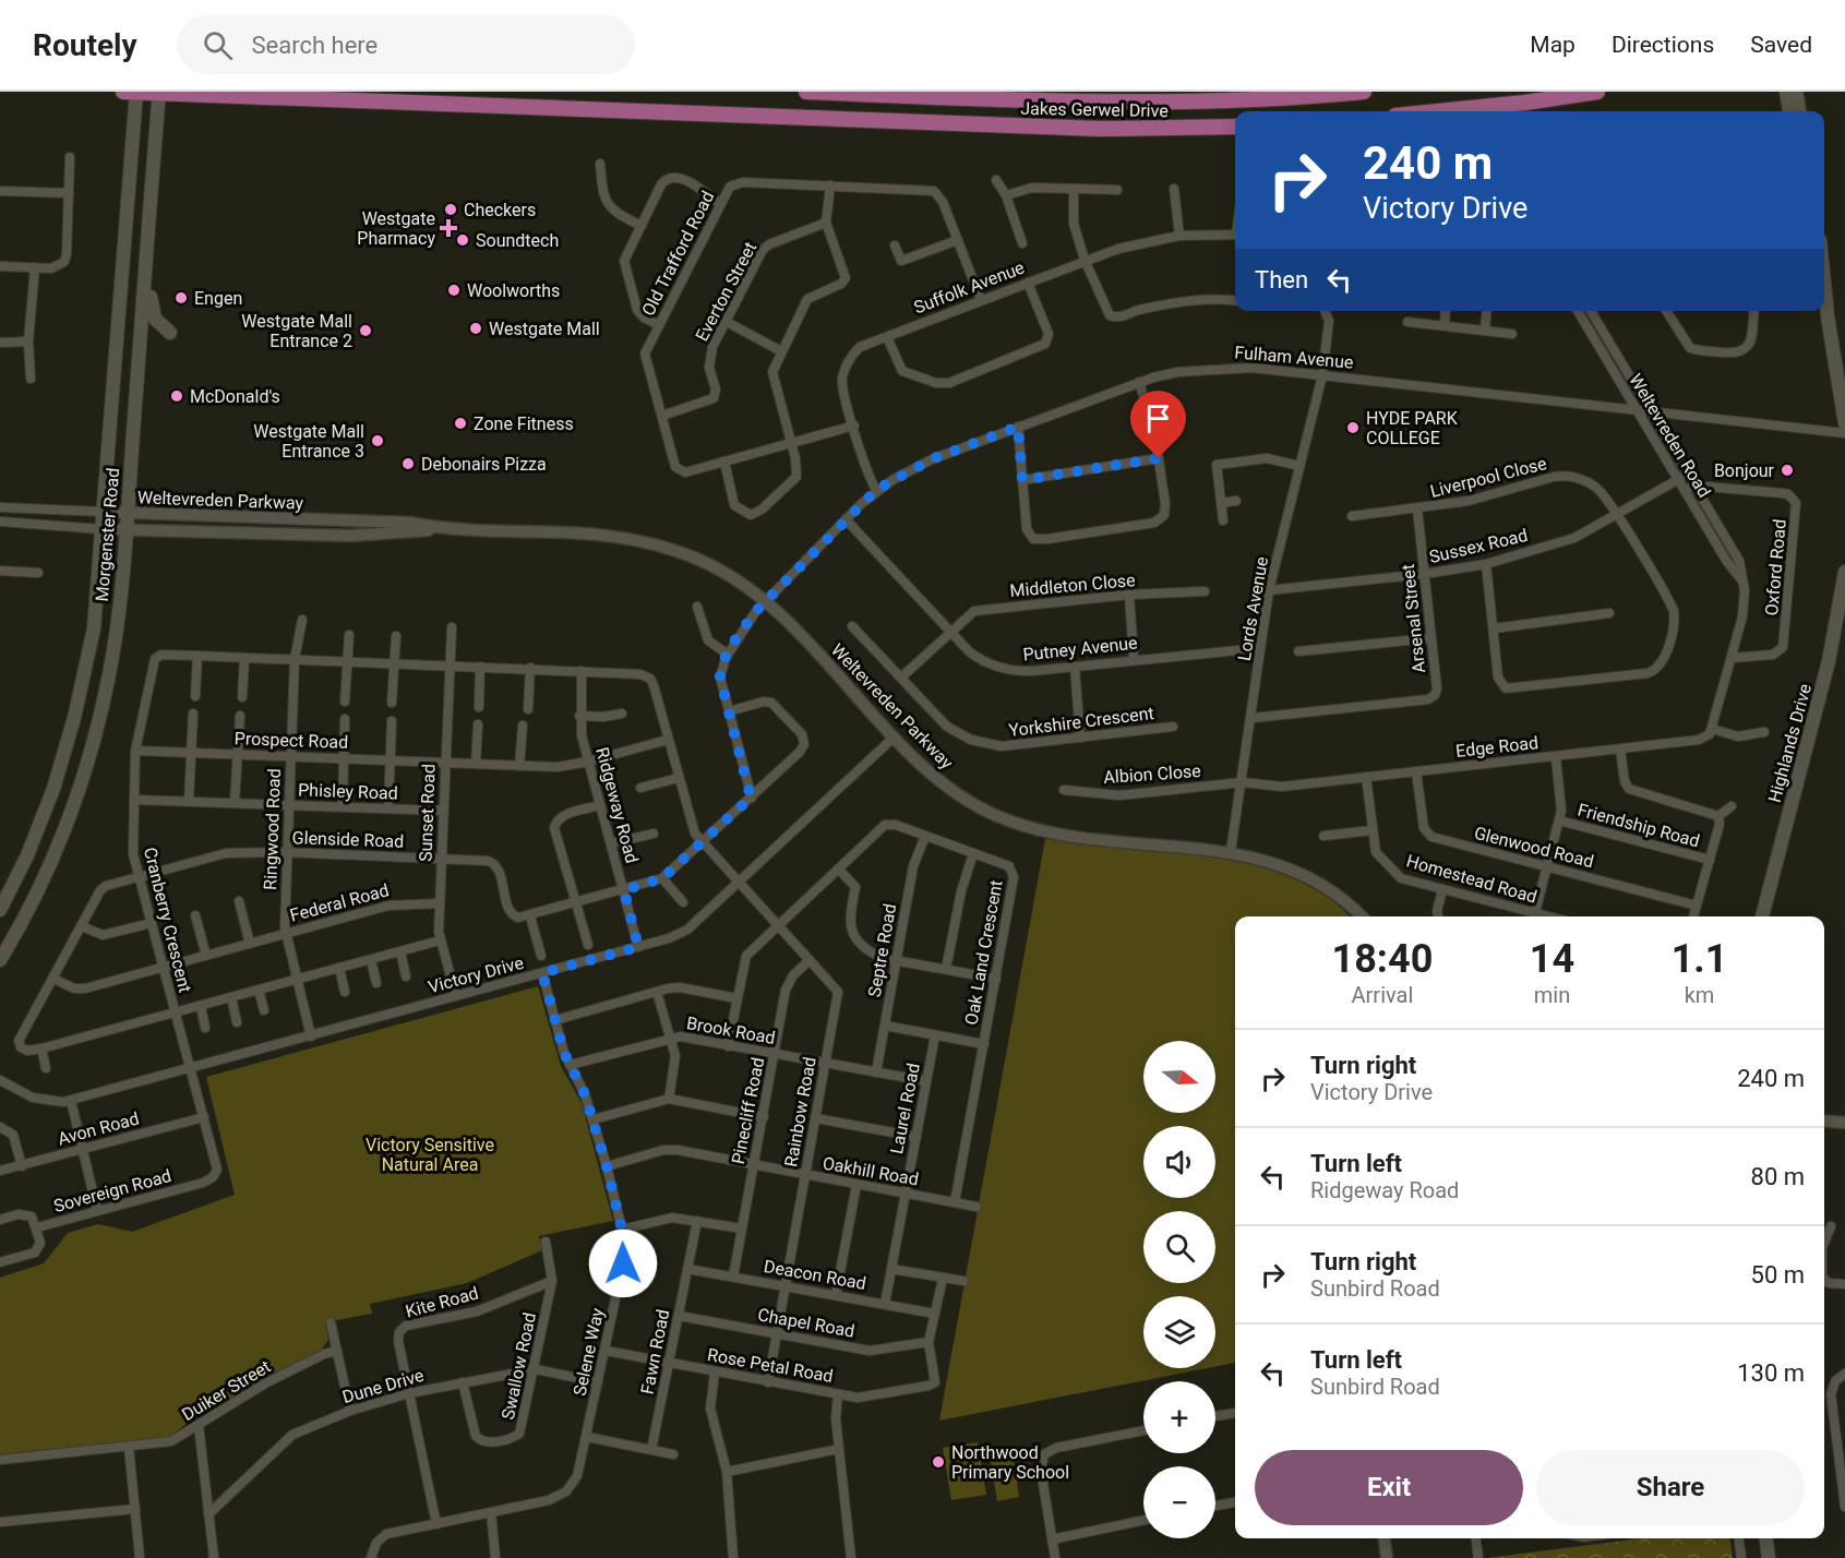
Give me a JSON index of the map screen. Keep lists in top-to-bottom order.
{
  "streets": {
    "main road": ["Jakes Gerwel Drive", "Morgenster Road", "Highlands Drive"],
    "street": [
      "Old Trafford Road",
      "Suffolk Avenue",
      "Everton Street",
      "Fulham Avenue",
      "Weltevreden Road",
      "Liverpool Close",
      "Weltevreden Parkway",
      "Sussex Road",
      "Oxford Road",
      "Middleton Close",
      "Lords Avenue",
      "Arsenal Street",
      "Putney Avenue",
      "Yorkshire Crescent",
      "Prospect Road",
      "Edge Road",
      "Albion Close",
      "Phisley Road",
      "Ridgeway Road",
      "Sunset Road",
      "Friendship Road",
      "Ringwood Road",
      "Glenside Road",
      "Glenwood Road",
      "Homestead Road",
      "Federal Road",
      "Cranberry Crescent",
      "Septre Road",
      "Oak Land Crescent",
      "Victory Drive",
      "Brook Road",
      "Laurel Road",
      "Pinecliff Road",
      "Rainbow Road",
      "Avon Road",
      "Oakhill Road",
      "Sovereign Road",
      "Deacon Road",
      "Kite Road",
      "Chapel Road",
      "Selene Way",
      "Fawn Road",
      "Rose Petal Road",
      "Swallow Road",
      "Dune Drive",
      "Duiker Street"
    ]
  },
  "crossings": [
    ["Jakes Gerwel Drive", "Morgenster Road"],
    ["Old Trafford Road", "Suffolk Avenue"],
    ["Old Trafford Road", "Everton Street"],
    ["Suffolk Avenue", "Fulham Avenue"],
    ["Fulham Avenue", "Weltevreden Road"],
    ["Fulham Avenue", "Weltevreden Parkway"],
    ["Fulham Avenue", "Lords Avenue"],
    ["Fulham Avenue", "Putney Avenue"],
    ["Weltevreden Road", "Sussex Road"],
    ["Weltevreden Road", "Oxford Road"],
    ["Weltevreden Road", "Edge Road"],
    ["Liverpool Close", "Sussex Road"],
    ["Liverpool Close", "Arsenal Street"],
    ["Weltevreden Parkway", "Morgenster Road"],
    ["Weltevreden Parkway", "Lords Avenue"],
    ["Weltevreden Parkway", "Victory Drive"],
    ["Sussex Road", "Lords Avenue"],
    ["Sussex Road", "Arsenal Street"],
    ["Middleton Close", "Putney Avenue"],
    ["Lords Avenue", "Arsenal Street"],
    ["Lords Avenue", "Putney Avenue"],
    ["Lords Avenue", "Edge Road"],
    ["Lords Avenue", "Albion Close"],
    ["Prospect Road", "Ridgeway Road"],
    ["Prospect Road", "Sunset Road"],
    ["Prospect Road", "Ringwood Road"],
    ["Prospect Road", "Cranberry Crescent"],
    ["Edge Road", "Albion Close"],
    ["Edge Road", "Glenwood Road"],
    ["Edge Road", "Homestead Road"],
    ["Phisley Road", "Sunset Road"],
    ["Phisley Road", "Ringwood Road"],
    ["Phisley Road", "Cranberry Crescent"],
    ["Ridgeway Road", "Cranberry Crescent"],
    ["Ridgeway Road", "Victory Drive"],
    ["Sunset Road", "Glenside Road"],
    ["Sunset Road", "Federal Road"],
    ["Sunset Road", "Cranberry Crescent"],
    ["Sunset Road", "Victory Drive"],
    ["Ringwood Road", "Glenside Road"],
    ["Ringwood Road", "Federal Road"],
    ["Ringwood Road", "Cranberry Crescent"],
    ["Ringwood Road", "Victory Drive"],
    ["Glenside Road", "Federal Road"],
    ["Glenside Road", "Cranberry Crescent"],
    ["Federal Road", "Cranberry Crescent"],
    ["Cranberry Crescent", "Victory Drive"],
    ["Cranberry Crescent", "Rainbow Road"],
    ["Cranberry Crescent", "Avon Road"],
    ["Cranberry Crescent", "Sovereign Road"],
    ["Septre Road", "Oak Land Crescent"],
    ["Septre Road", "Brook Road"],
    ["Oak Land Crescent", "Brook Road"],
    ["Oak Land Crescent", "Rainbow Road"],
    ["Oak Land Crescent", "Oakhill Road"],
    ["Victory Drive", "Rainbow Road"],
    ["Victory Drive", "Selene Way"],
    ["Brook Road", "Laurel Road"],
    ["Brook Road", "Pinecliff Road"],
    ["Brook Road", "Rainbow Road"],
    ["Brook Road", "Selene Way"],
    ["Laurel Road", "Oakhill Road"],
    ["Laurel Road", "Deacon Road"],
    ["Pinecliff Road", "Rainbow Road"],
    ["Pinecliff Road", "Oakhill Road"],
    ["Pinecliff Road", "Deacon Road"],
    ["Rainbow Road", "Oakhill Road"],
    ["Rainbow Road", "Deacon Road"],
    ["Rainbow Road", "Chapel Road"],
    ["Rainbow Road", "Rose Petal Road"],
    ["Oakhill Road", "Selene Way"],
    ["Deacon Road", "Fawn Road"],
    ["Kite Road", "Swallow Road"],
    ["Kite Road", "Dune Drive"],
    ["Chapel Road", "Fawn Road"],
    ["Chapel Road", "Rose Petal Road"],
    ["Selene Way", "Rose Petal Road"],
    ["Selene Way", "Dune Drive"],
    ["Fawn Road", "Rose Petal Road"],
    ["Swallow Road", "Dune Drive"]
  ],
  "parks": ["Victory Sensitive Natural Area"],
  "places": {
    "other": [
      "Checkers",
      "Soundtech",
      "Woolworths",
      "Engen",
      "Westgate Mall",
      "Westgate Mall Entrance 2",
      "McDonald's",
      "Zone Fitness",
      "HYDE PARK COLLEGE",
      "Westgate Mall Entrance 3",
      "Debonairs Pizza",
      "Bonjour",
      "Northwood Primary School"
    ],
    "health": ["Westgate Pharmacy"]
  },
  "north": "right",
  "page": {
    "header": "Routely",
    "search": "Search here",
    "nav": ["Map", "Directions", "Saved"],
    "turn": ["240 m", "Victory Drive"],
    "then": "Then",
    "eta": [
      "18:40",
      "Arrival",
      "14",
      "min",
      "1.1",
      "km"
    ],
    "list": [
      {
        "name": "Turn right",
        "note": "Victory Drive",
        "value": "240 m"
      },
      {
        "name": "Turn left",
        "note": "Ridgeway Road",
        "value": "80 m"
      },
      {
        "name": "Turn right",
        "note": "Sunbird Road",
        "value": "50 m"
      },
      {
        "name": "Turn left",
        "note": "Sunbird Road",
        "value": "130 m"
      }
    ],
    "map_buttons": ["+", "−"],
    "buttons": ["Exit", "Share"]
  }
}
